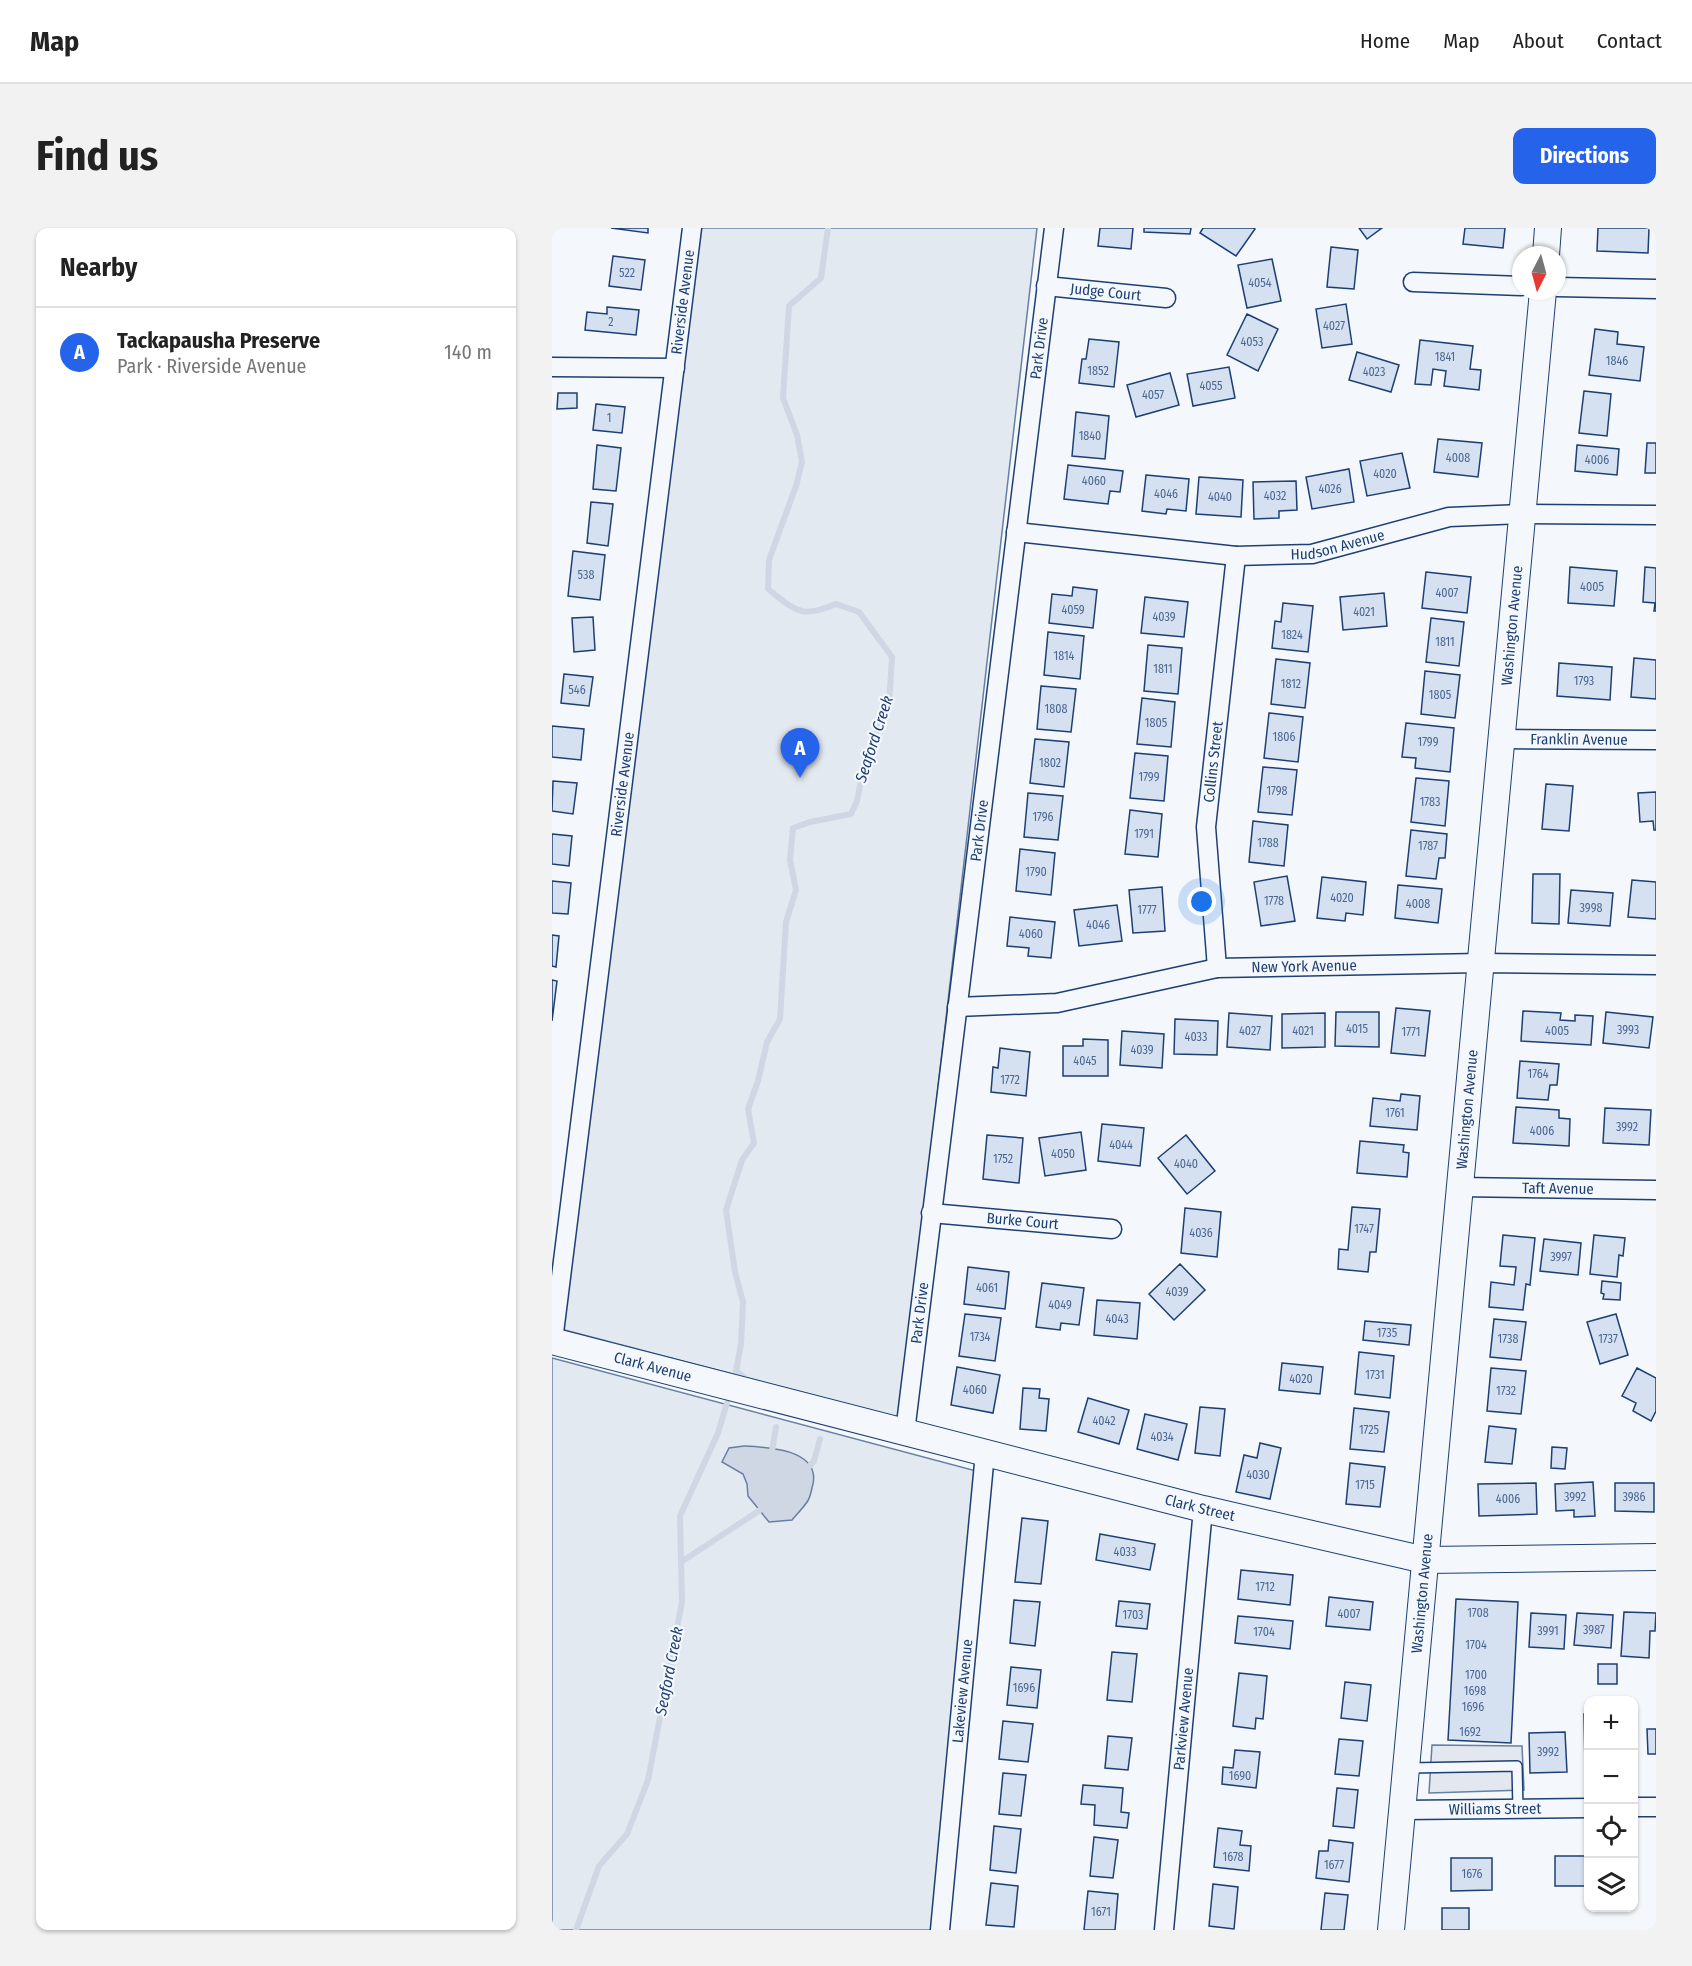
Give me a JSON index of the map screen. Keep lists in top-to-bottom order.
{
  "streets": {
    "street": [
      "Judge Court",
      "Riverside Avenue",
      "Park Drive",
      "Hudson Avenue",
      "Washington Avenue",
      "Franklin Avenue",
      "Collins Street",
      "New York Avenue",
      "Taft Avenue",
      "Burke Court",
      "Clark Avenue",
      "Clark Street",
      "Lakeview Avenue",
      "Parkview Avenue",
      "Williams Street"
    ]
  },
  "crossings": [
    ["Judge Court", "Park Drive"],
    ["Riverside Avenue", "Clark Avenue"],
    ["Park Drive", "Hudson Avenue"],
    ["Park Drive", "New York Avenue"],
    ["Park Drive", "Burke Court"],
    ["Park Drive", "Clark Street"],
    ["Hudson Avenue", "Washington Avenue"],
    ["Hudson Avenue", "Collins Street"],
    ["Washington Avenue", "Franklin Avenue"],
    ["Washington Avenue", "New York Avenue"],
    ["Washington Avenue", "Taft Avenue"],
    ["Washington Avenue", "Clark Street"],
    ["Washington Avenue", "Williams Street"],
    ["Collins Street", "New York Avenue"],
    ["Clark Avenue", "Clark Street"],
    ["Clark Street", "Lakeview Avenue"],
    ["Clark Street", "Parkview Avenue"]
  ],
  "water": ["Seaford Creek"],
  "house_numbers": [
    "522",
    "4054",
    "2",
    "4027",
    "4053",
    "1841",
    "1846",
    "1852",
    "4023",
    "4055",
    "4057",
    "1",
    "1840",
    "4008",
    "4006",
    "4020",
    "4060",
    "4026",
    "4046",
    "4032",
    "4040",
    "538",
    "4005",
    "4007",
    "4059",
    "4021",
    "4039",
    "1824",
    "1811",
    "1814",
    "1811",
    "1793",
    "1812",
    "546",
    "1805",
    "1808",
    "1805",
    "1806",
    "1799",
    "1802",
    "1799",
    "1798",
    "1783",
    "1796",
    "1791",
    "1788",
    "1787",
    "1790",
    "4020",
    "1778",
    "4008",
    "3998",
    "1777",
    "4046",
    "4060",
    "4015",
    "3993",
    "4027",
    "4021",
    "4005",
    "1771",
    "4033",
    "4039",
    "4045",
    "1764",
    "1772",
    "1761",
    "3992",
    "4006",
    "4044",
    "4050",
    "1752",
    "4040",
    "1747",
    "4036",
    "3997",
    "4061",
    "4039",
    "4049",
    "4043",
    "1735",
    "1734",
    "1738",
    "1737",
    "1731",
    "4020",
    "4060",
    "1732",
    "4042",
    "1725",
    "4034",
    "4030",
    "1715",
    "3992",
    "3986",
    "4006",
    "4033",
    "1712",
    "1708",
    "4007",
    "1703",
    "3987",
    "3991",
    "1704",
    "1704",
    "1700",
    "1696",
    "1698",
    "1696",
    "1692",
    "3992",
    "1690",
    "1678",
    "1677",
    "1676",
    "1671"
  ],
  "north": "bottom",
  "page": {
    "header": "Map",
    "nav": [
      "Home",
      "Map",
      "About",
      "Contact"
    ],
    "buttons": "Directions",
    "title": "Find us",
    "heading": "Nearby",
    "list": [
      {
        "mark": "A",
        "name": "Tackapausha Preserve",
        "note": "Park · Riverside Avenue",
        "value": "140 m"
      }
    ],
    "pins": "A",
    "map_buttons": ["+", "−"]
  }
}
